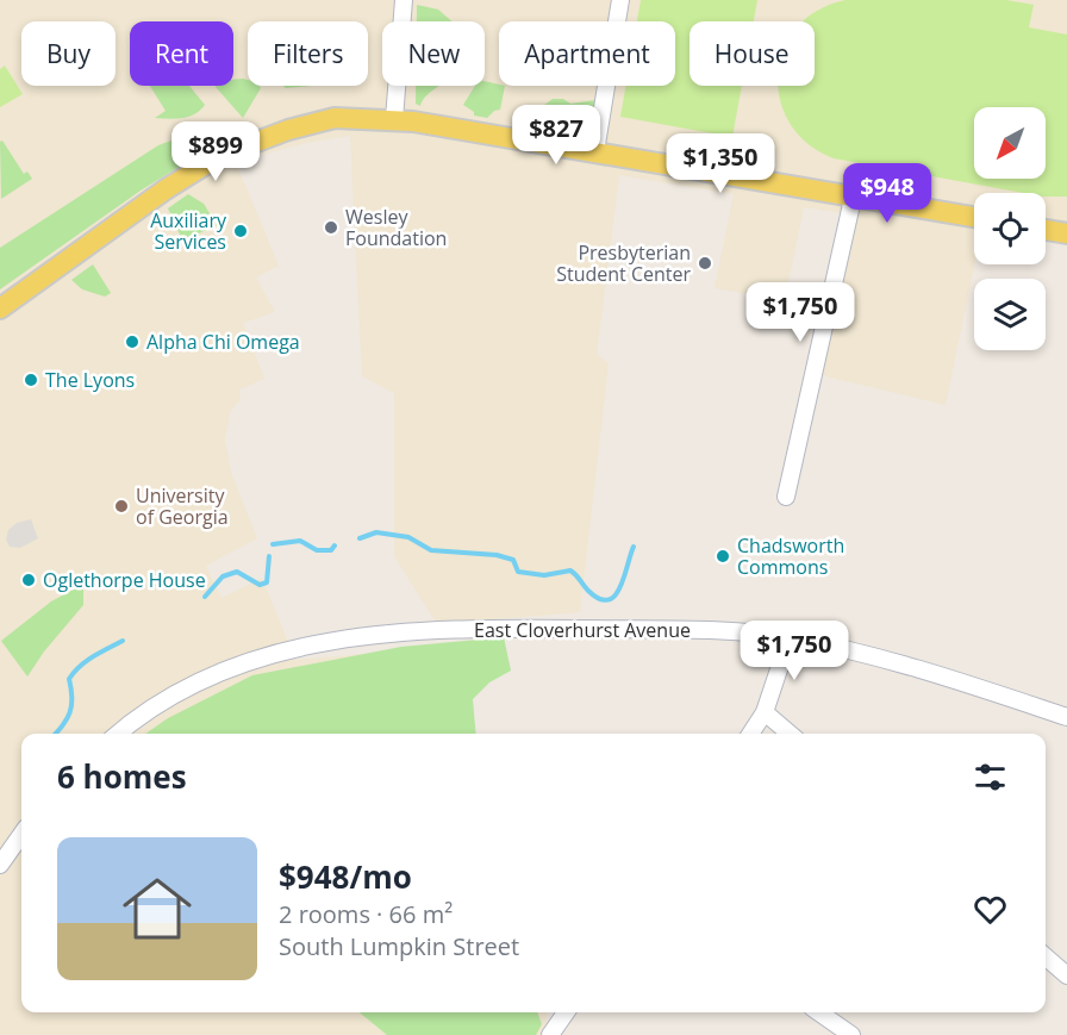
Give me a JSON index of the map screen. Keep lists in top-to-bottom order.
{
  "streets": {
    "street": ["East Cloverhurst Avenue"]
  },
  "places": [
    "Wesley Foundation",
    "Auxiliary Services",
    "Presbyterian Student Center",
    "Alpha Chi Omega",
    "The Lyons",
    "University of Georgia",
    "Chadsworth Commons",
    "Oglethorpe House"
  ],
  "north": "bottom left",
  "page": {
    "chip": [
      "Buy",
      "Rent",
      "Filters",
      "New",
      "Apartment",
      "House"
    ],
    "price": [
      "$827",
      "$899",
      "$1,350",
      "$948",
      "$1,750",
      "$1,750"
    ],
    "heading": "6 homes",
    "list": [
      {
        "name": "$948/mo",
        "note": "2 rooms · 66 m² · South Lumpkin Street"
      }
    ]
  }
}
